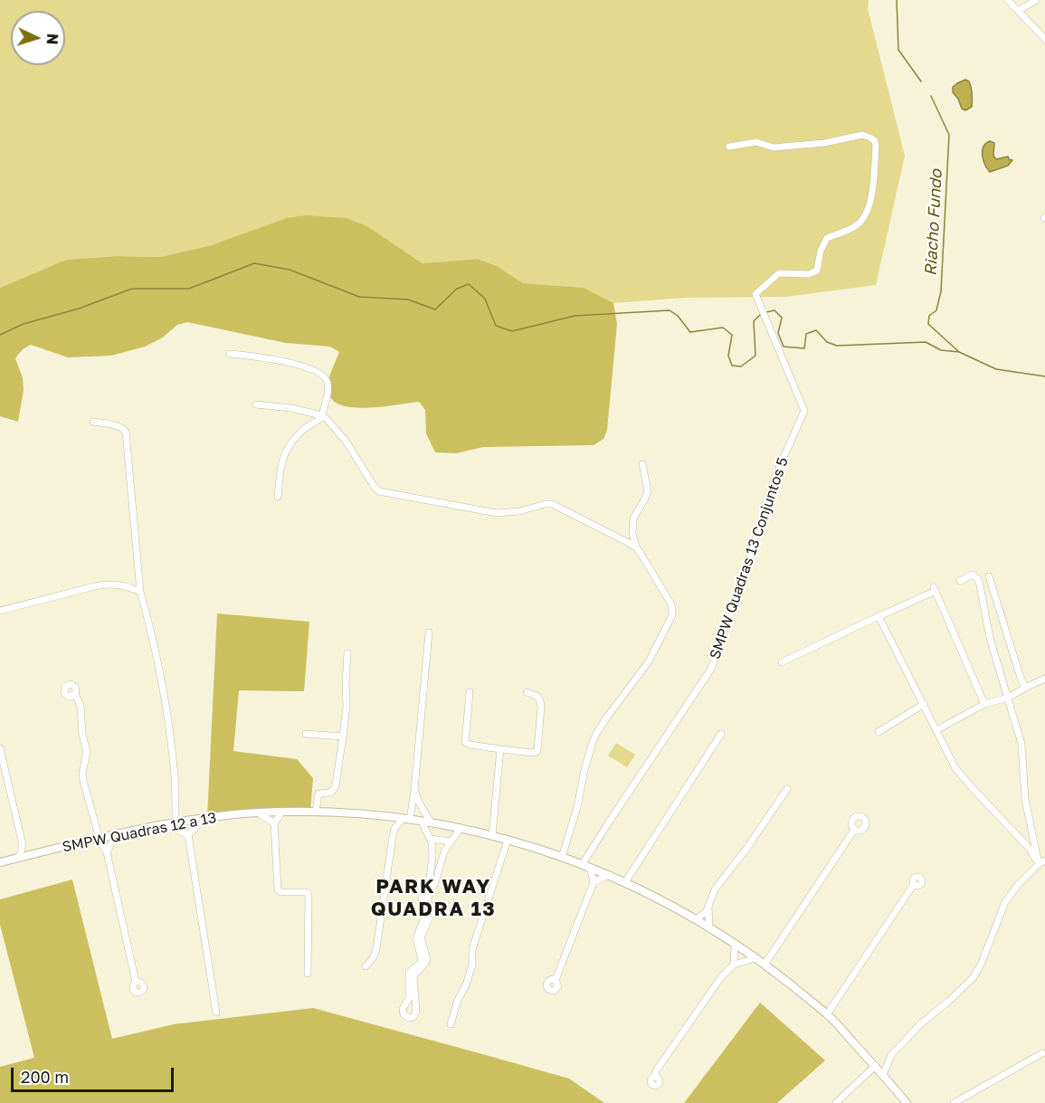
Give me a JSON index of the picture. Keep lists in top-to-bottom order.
{
  "streets": {
    "street": ["SMPW Quadras 13 Conjuntos 5", "SMPW Quadras 12 a 13"]
  },
  "crossings": [
    ["SMPW Quadras 13 Conjuntos 5", "SMPW Quadras 12 a 13"]
  ],
  "districts": ["PARK WAY QUADRA 13"],
  "water": ["Riacho Fundo"],
  "scale_bar": "200 m",
  "north": "right"
}
